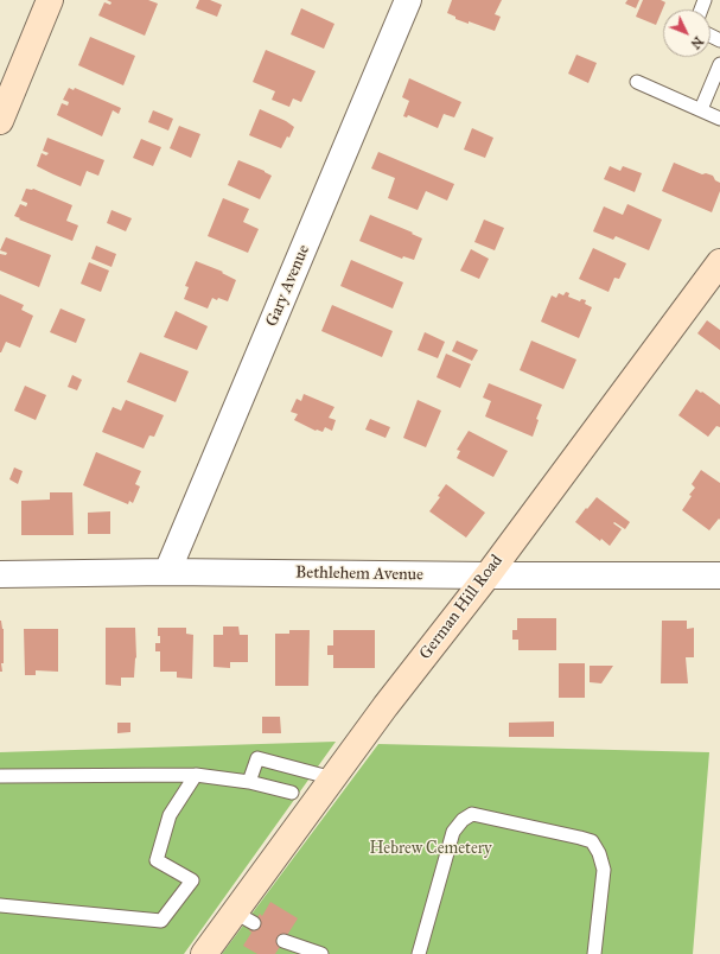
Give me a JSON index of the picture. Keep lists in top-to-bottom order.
{
  "streets": {
    "street": ["Gary Avenue", "Bethlehem Avenue", "German Hill Road"]
  },
  "crossings": [
    ["Gary Avenue", "Bethlehem Avenue"],
    ["Bethlehem Avenue", "German Hill Road"]
  ],
  "parks": ["Hebrew Cemetery"],
  "north": "bottom right"
}
